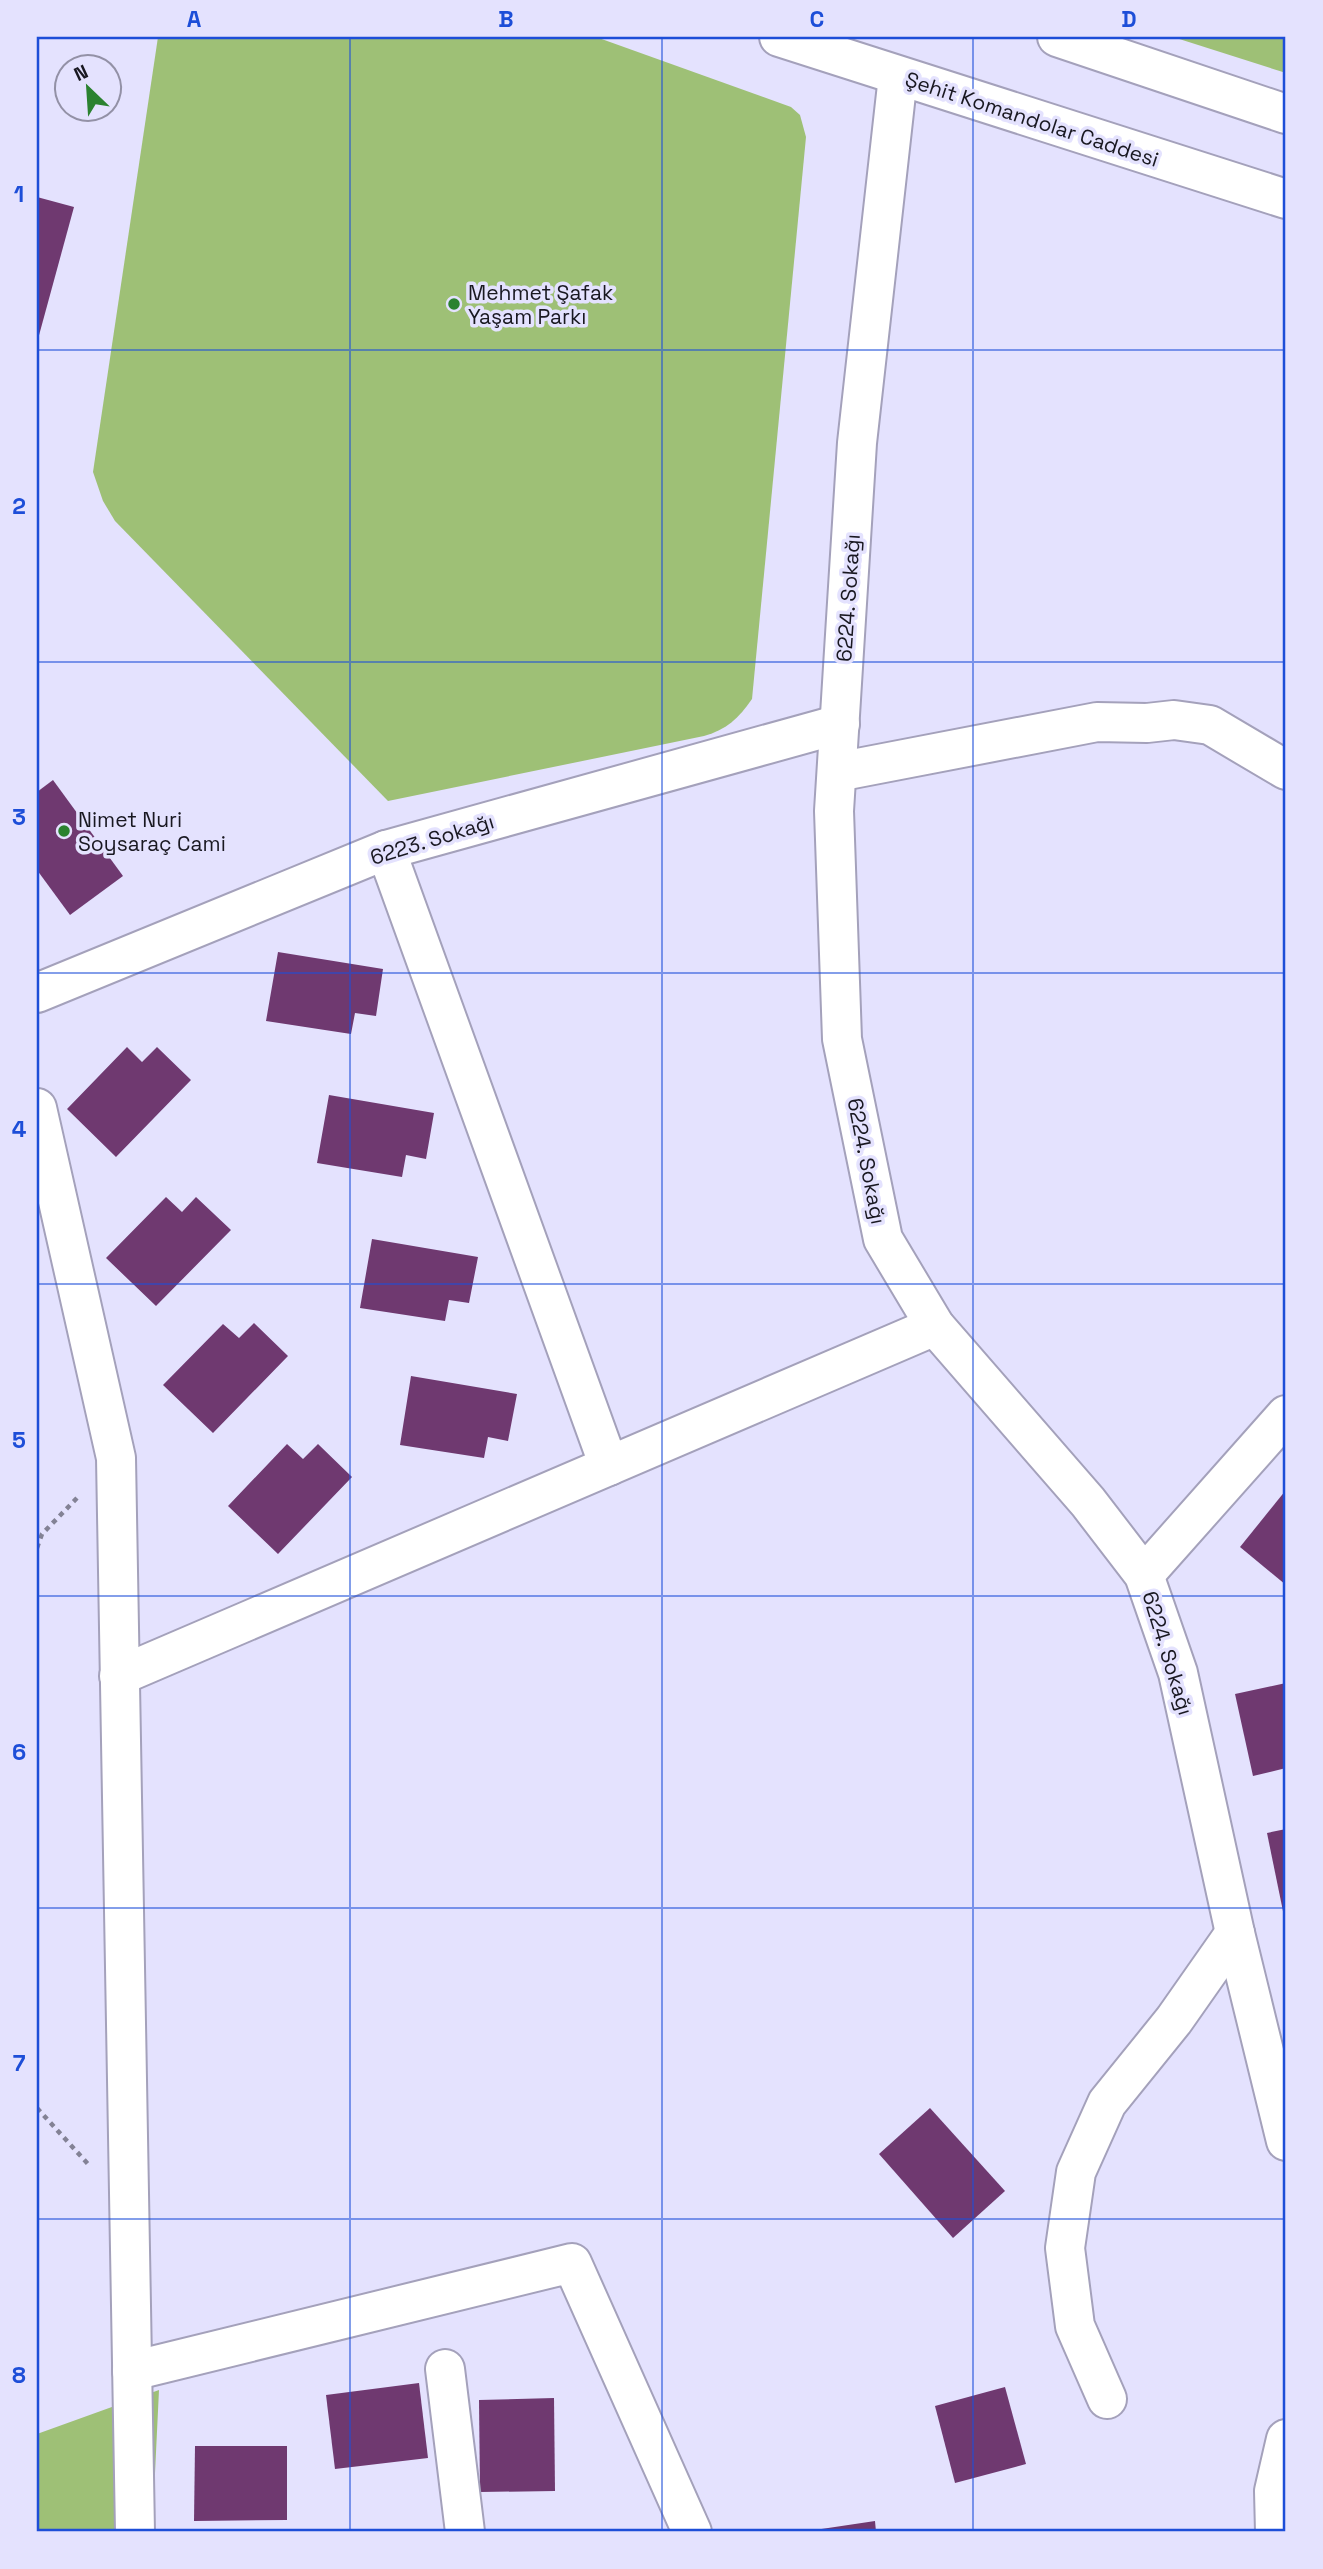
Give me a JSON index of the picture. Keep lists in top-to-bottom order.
{
  "streets": {
    "street": ["Şehit Komandolar Caddesi", "6224. Sokağı", "6223. Sokağı"]
  },
  "crossings": [
    ["Şehit Komandolar Caddesi", "6224. Sokağı"],
    ["6224. Sokağı", "6223. Sokağı"]
  ],
  "places": ["Mehmet Şafak Yaşam Parkı", "Nimet Nuri Soysaraç Cami"],
  "north": "top left",
  "grid": {
    "columns": [
      "A",
      "B",
      "C",
      "D"
    ],
    "rows": [
      "1",
      "2",
      "3",
      "4",
      "5",
      "6",
      "7",
      "8"
    ]
  }
}
